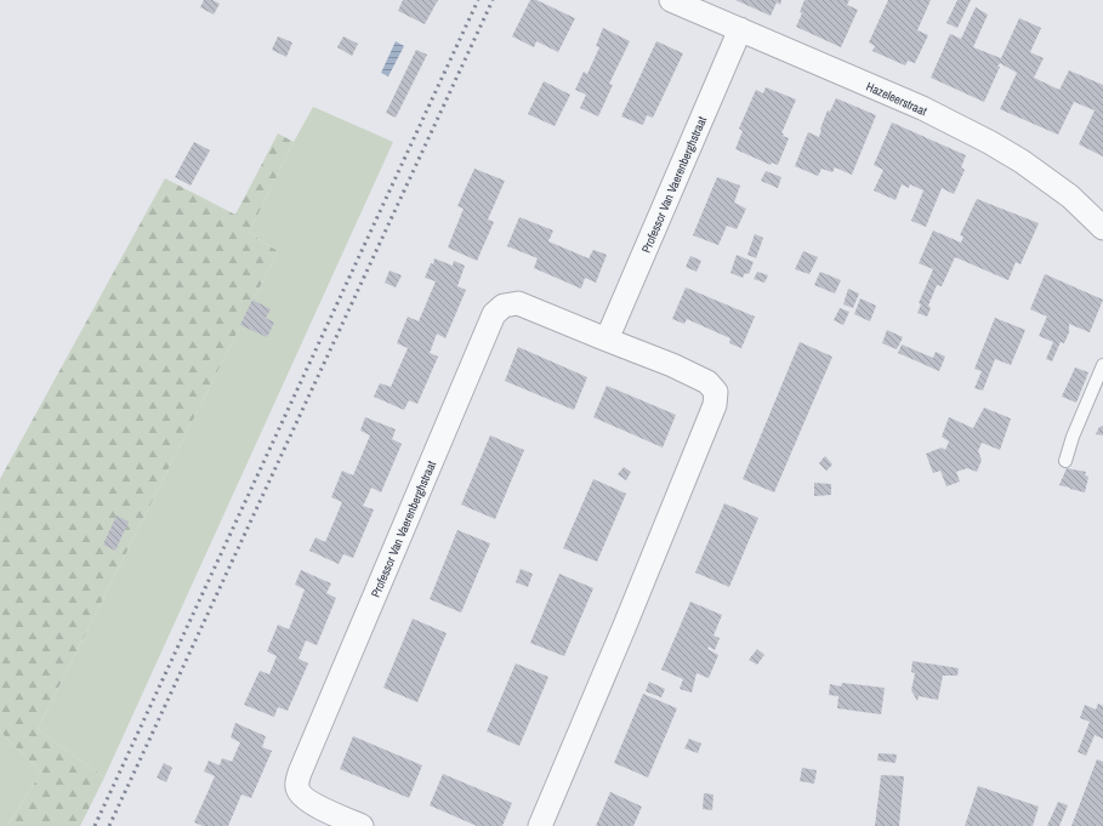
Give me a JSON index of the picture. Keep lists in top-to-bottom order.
{
  "streets": {
    "street": ["Hazeleerstraat", "Professor Van Vaerenberghstraat"]
  },
  "crossings": [
    ["Hazeleerstraat", "Professor Van Vaerenberghstraat"]
  ]
}
